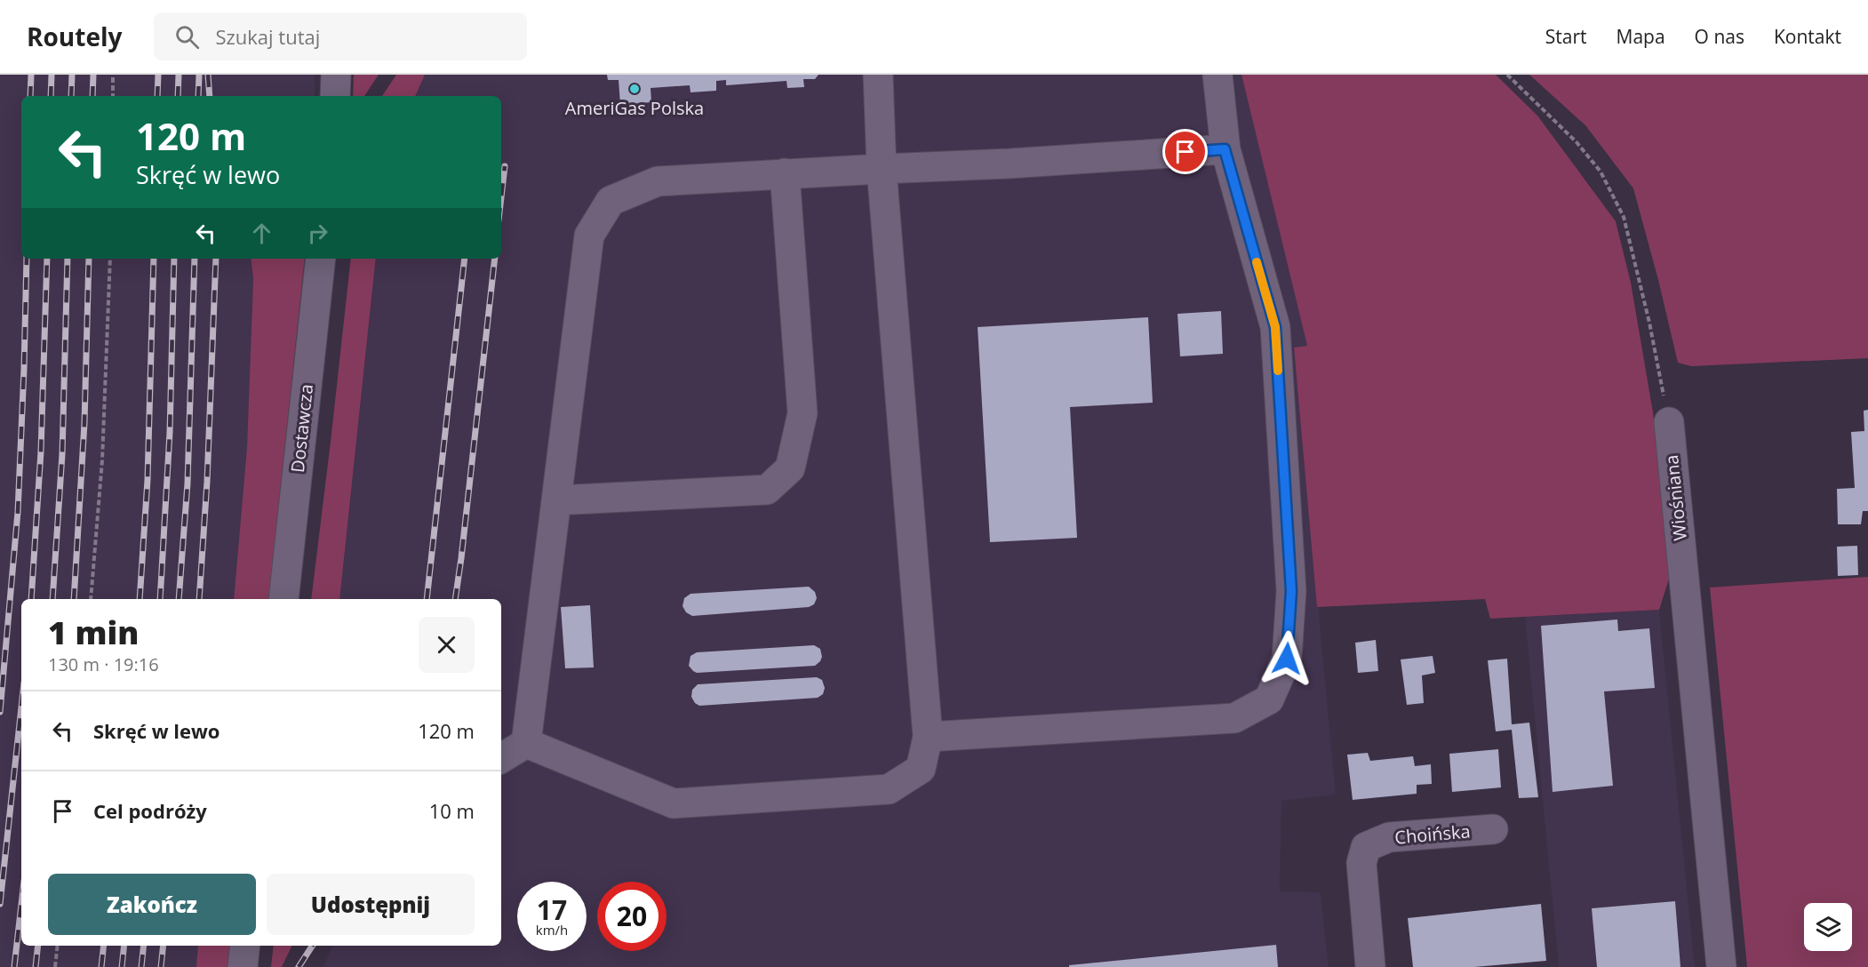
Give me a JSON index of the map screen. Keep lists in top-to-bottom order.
{
  "streets": {
    "street": ["Dostawcza", "Wiośniana", "Choińska"]
  },
  "places": ["AmeriGas Polska"],
  "page": {
    "header": "Routely",
    "search": "Szukaj tutaj",
    "nav": [
      "Start",
      "Mapa",
      "O nas",
      "Kontakt"
    ],
    "turn": ["120 m", "Skręć w lewo"],
    "heading": ["1 min", "130 m · 19:16"],
    "list": [
      {
        "name": "Skręć w lewo",
        "value": "120 m"
      },
      {
        "name": "Cel podróży",
        "value": "10 m"
      }
    ],
    "buttons": ["Zakończ", "Udostępnij"],
    "speed": "17 km/h",
    "limit": "20"
  }
}
